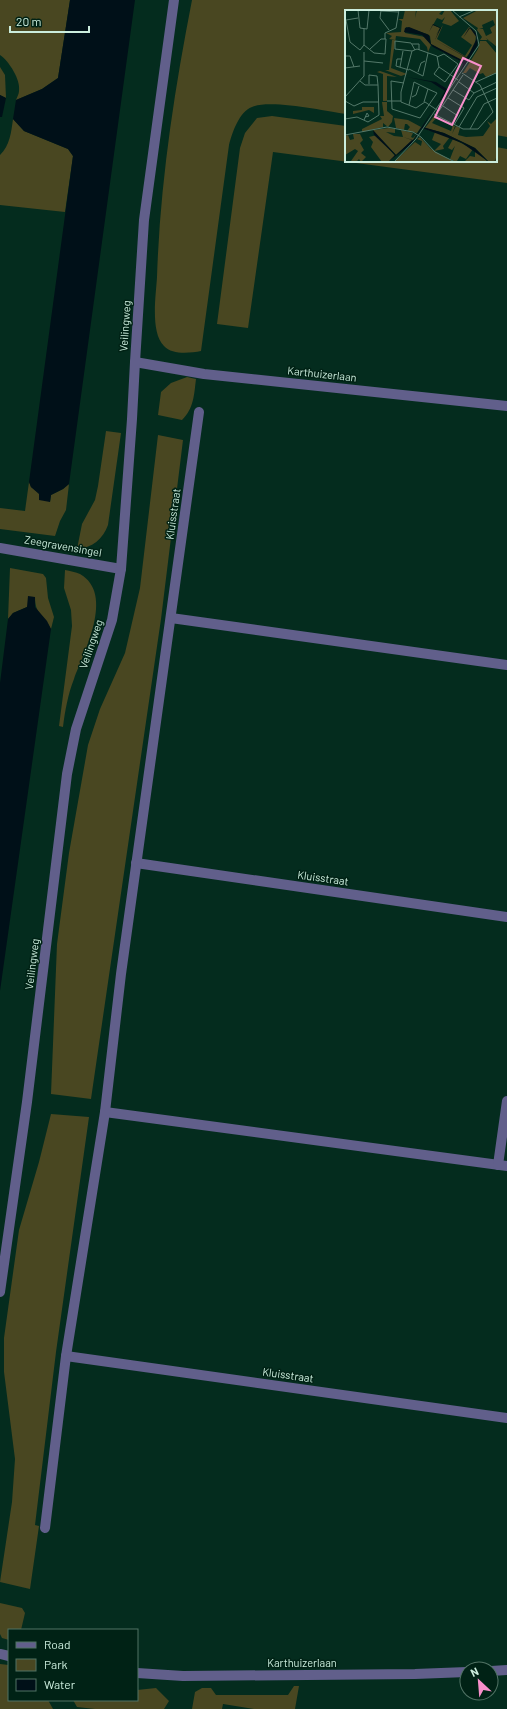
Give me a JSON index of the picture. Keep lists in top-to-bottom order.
{
  "streets": {
    "street": [
      "Veilingweg",
      "Karthuizerlaan",
      "Kluisstraat",
      "Zeegravensingel"
    ]
  },
  "crossings": [
    ["Veilingweg", "Karthuizerlaan"],
    ["Veilingweg", "Zeegravensingel"]
  ],
  "legend": ["Road", "Park", "Water"],
  "scale_bar": "20 m",
  "north": "top left"
}
